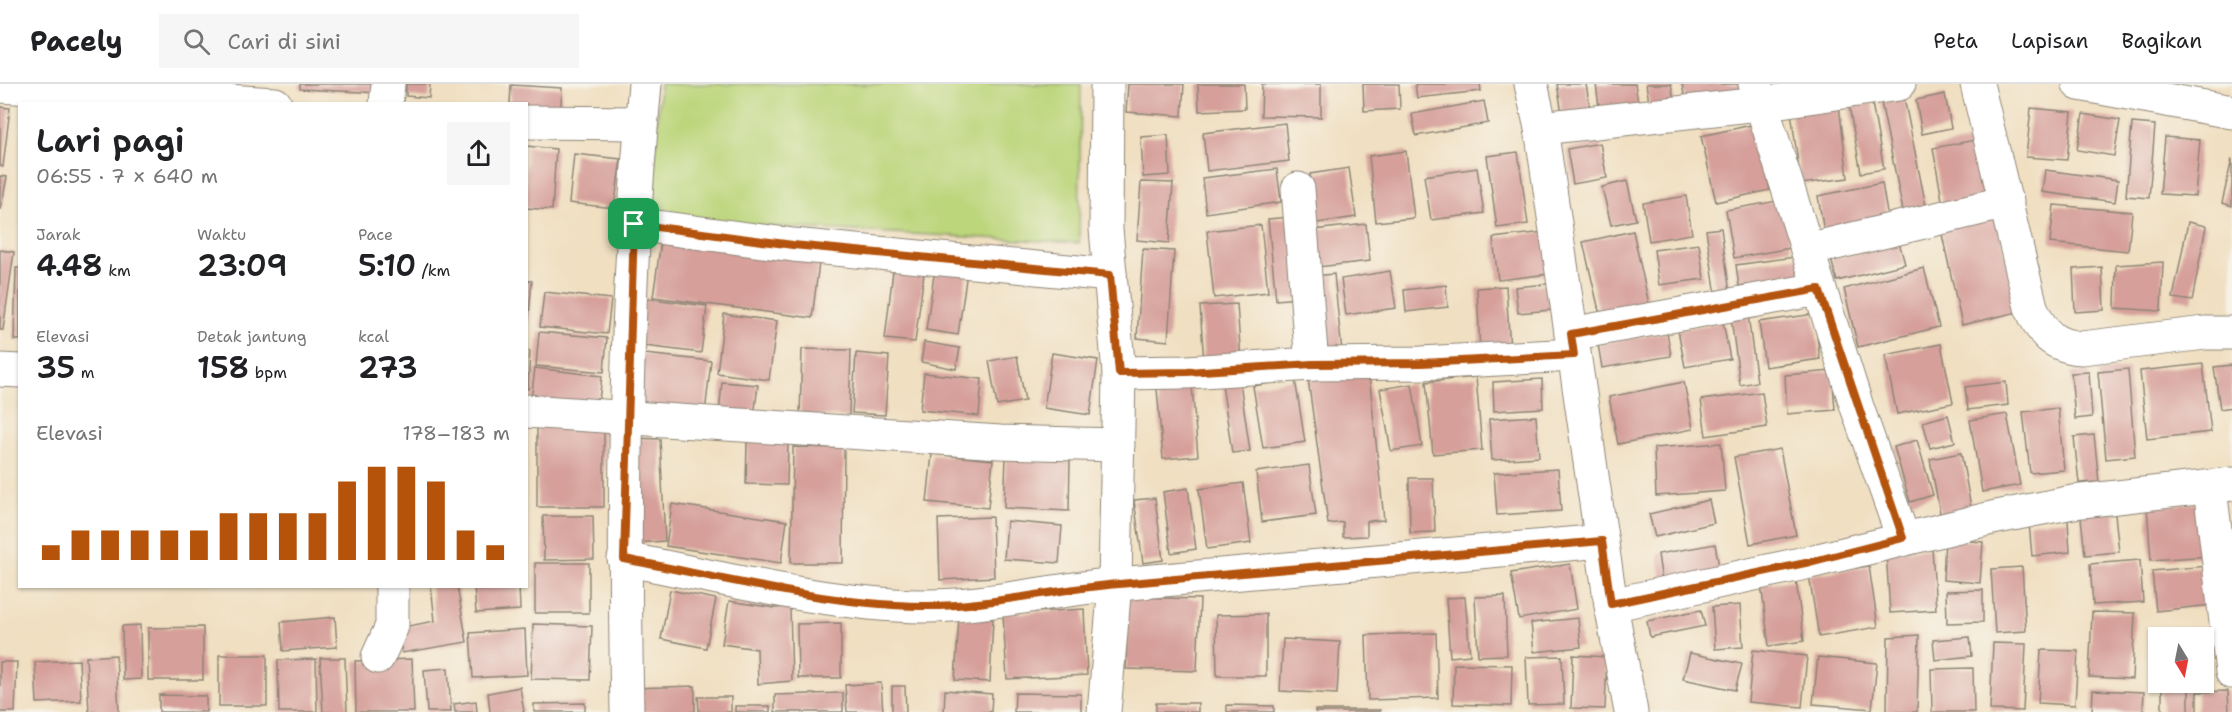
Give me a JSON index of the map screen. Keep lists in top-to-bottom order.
{
  "north": "bottom",
  "page": {
    "header": "Pacely",
    "search": "Cari di sini",
    "nav": ["Peta", "Lapisan", "Bagikan"],
    "heading": ["Lari pagi", "06:55 · 7 × 640 m"],
    "stats": [
      ["Jarak", "4.48 km"],
      ["Waktu", "23:09"],
      ["Pace", "5:10 /km"],
      ["Elevasi", "35 m"],
      ["Detak jantung", "158 bpm"],
      ["kcal", "273"]
    ],
    "chart": ["Elevasi", "178–183 m"]
  }
}
